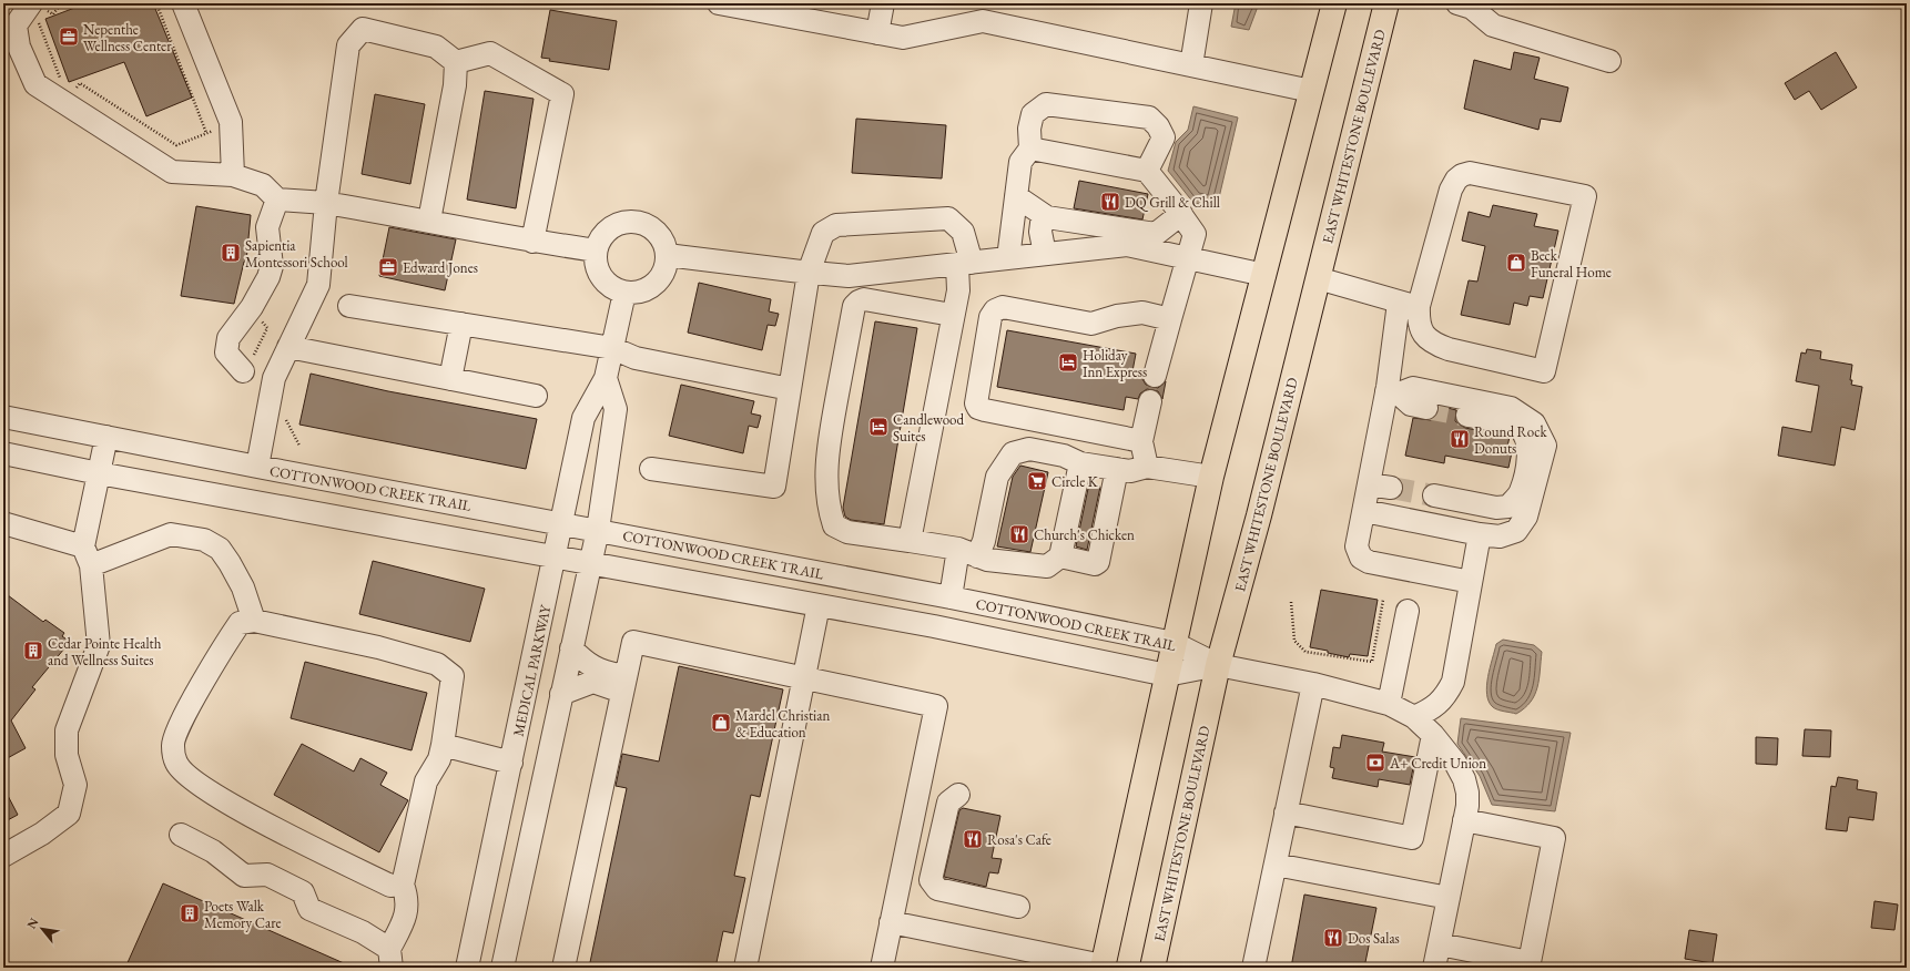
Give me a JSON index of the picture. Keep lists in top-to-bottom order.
{
  "streets": {
    "main road": ["EAST WHITESTONE BOULEVARD"],
    "street": ["COTTONWOOD CREEK TRAIL", "MEDICAL PARKWAY"]
  },
  "crossings": [
    ["EAST WHITESTONE BOULEVARD", "COTTONWOOD CREEK TRAIL"],
    ["COTTONWOOD CREEK TRAIL", "MEDICAL PARKWAY"]
  ],
  "places": {
    "office": ["Nepenthe Wellness Center", "Edward Jones"],
    "restaurant": [
      "DQ Grill & Chill",
      "Round Rock Donuts",
      "Church's Chicken",
      "Rosa's Cafe",
      "Dos Salas"
    ],
    "building": ["Sapientia Montessori School", "Cedar Pointe Health and Wellness Suites", "Poets Walk Memory Care"],
    "shop": ["Beck Funeral Home", "Mardel Christian & Education"],
    "hotel": ["Holiday Inn Express", "Candlewood Suites"],
    "supermarket": ["Circle K"],
    "bank": ["A+ Credit Union"]
  },
  "north": "top left"
}
